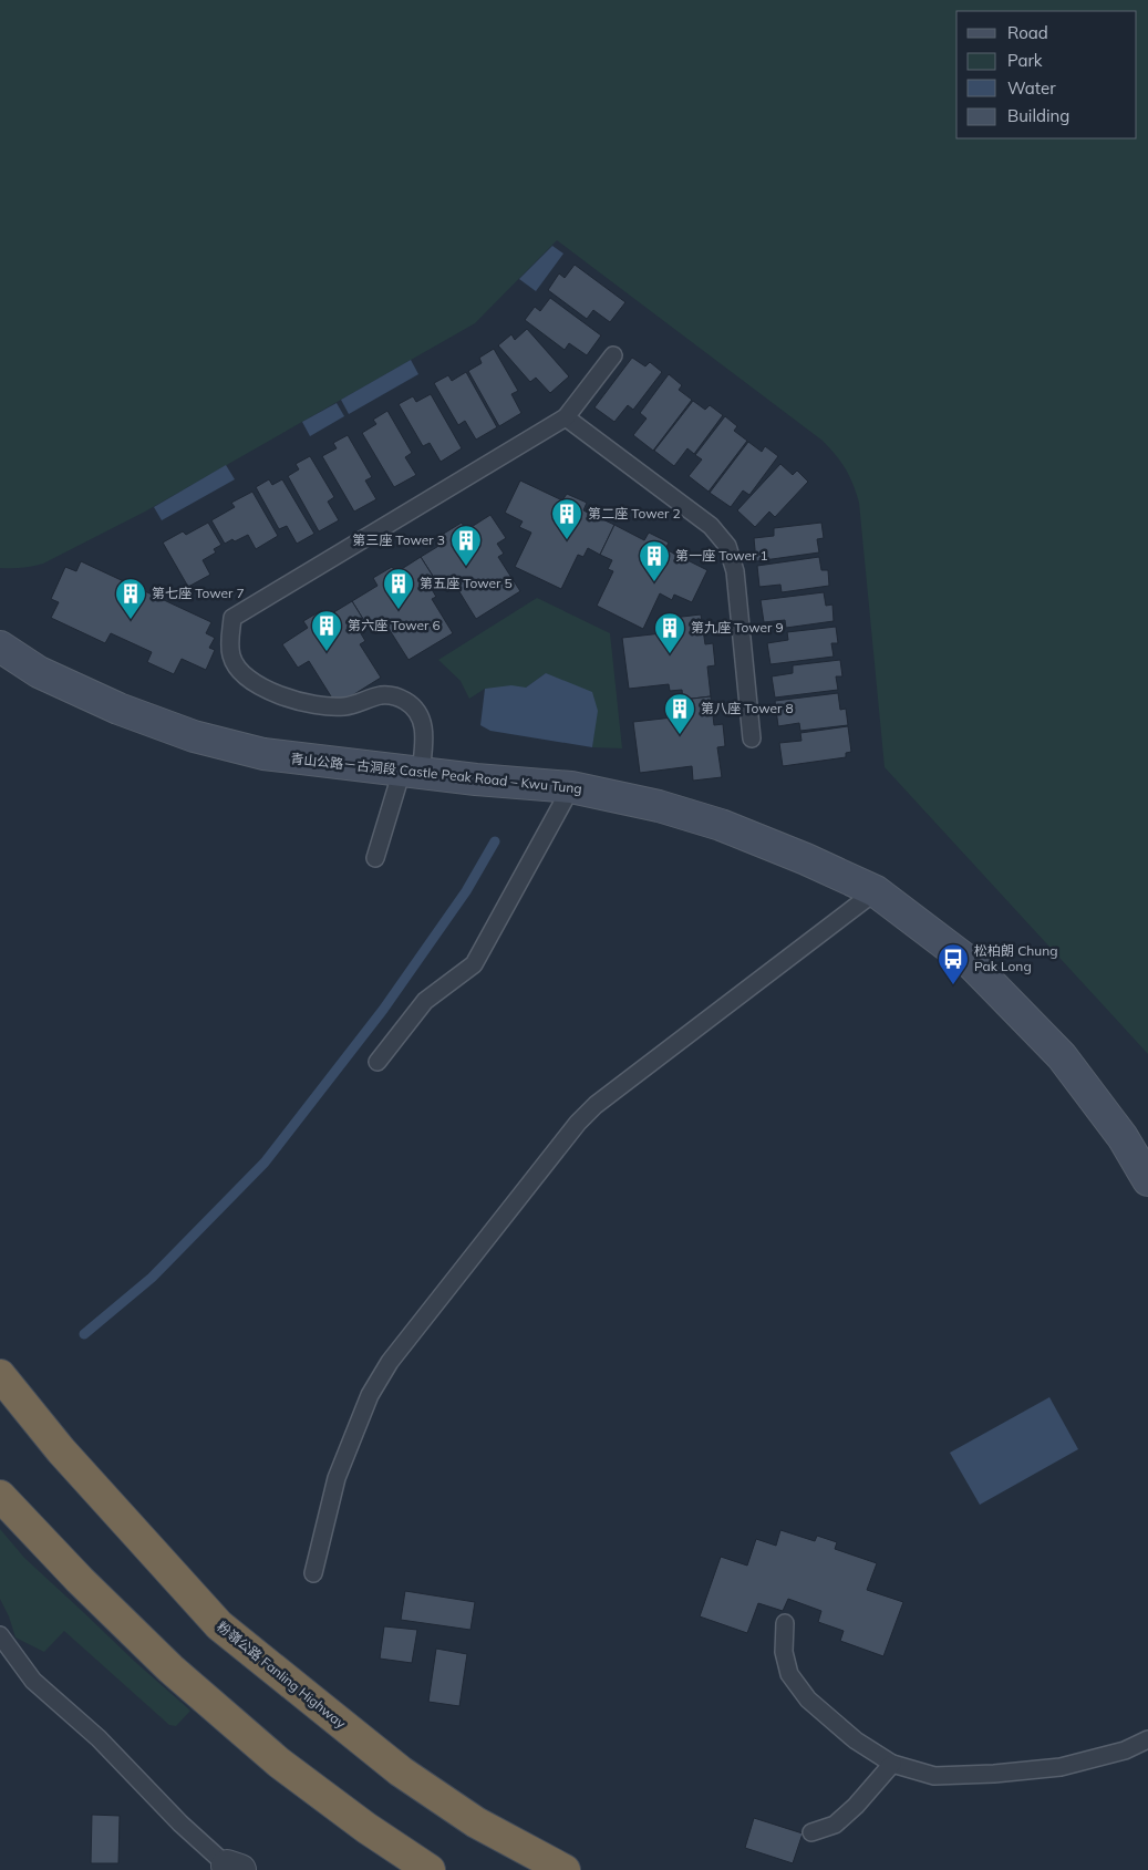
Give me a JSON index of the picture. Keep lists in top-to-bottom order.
{
  "streets": {
    "highway": ["粉嶺公路 Fanling Highway"],
    "main road": ["青山公路－古洞段 Castle Peak Road – Kwu Tung"]
  },
  "places": {
    "building": [
      "第二座 Tower 2",
      "第三座 Tower 3",
      "第一座 Tower 1",
      "第五座 Tower 5",
      "第七座 Tower 7",
      "第六座 Tower 6",
      "第九座 Tower 9",
      "第八座 Tower 8"
    ],
    "bus stop": ["松柏朗 Chung Pak Long"]
  },
  "legend": [
    "Road",
    "Park",
    "Water",
    "Building"
  ]
}
